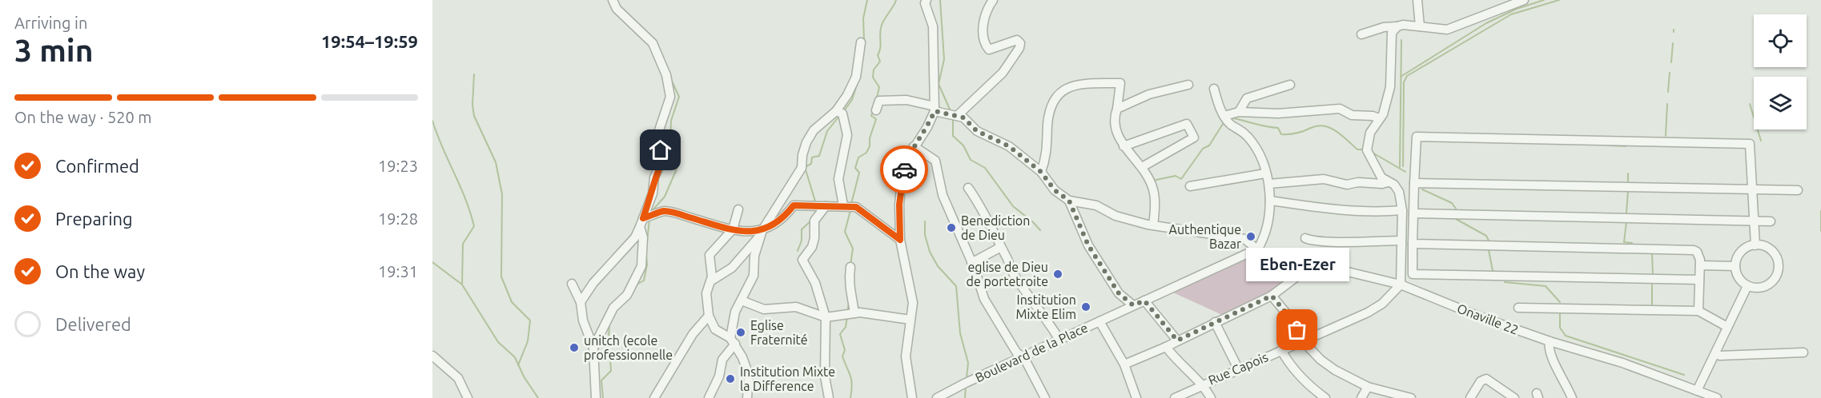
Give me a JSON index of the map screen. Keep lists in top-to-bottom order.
{
  "streets": {
    "street": ["Onaville 22", "Boulevard de la Place", "Rue Capois"]
  },
  "crossings": [
    ["Onaville 22", "Boulevard de la Place"],
    ["Onaville 22", "Rue Capois"]
  ],
  "places": [
    "Benediction de Dieu",
    "Authentique Bazar",
    "eglise de Dieu de portetroite",
    "Institution Mixte Elim",
    "Eben-Ezer",
    "Eglise Fraternité",
    "unitch (ecole professionnelle",
    "Institution Mixte la Difference"
  ],
  "page": {
    "heading": ["3 min", "Arriving in", "19:54–19:59"],
    "bar": "On the way · 520 m",
    "list": [
      ["Confirmed", "19:23"],
      ["Preparing", "19:28"],
      ["On the way", "19:31"],
      "Delivered"
    ],
    "bubble": "Eben-Ezer"
  }
}
